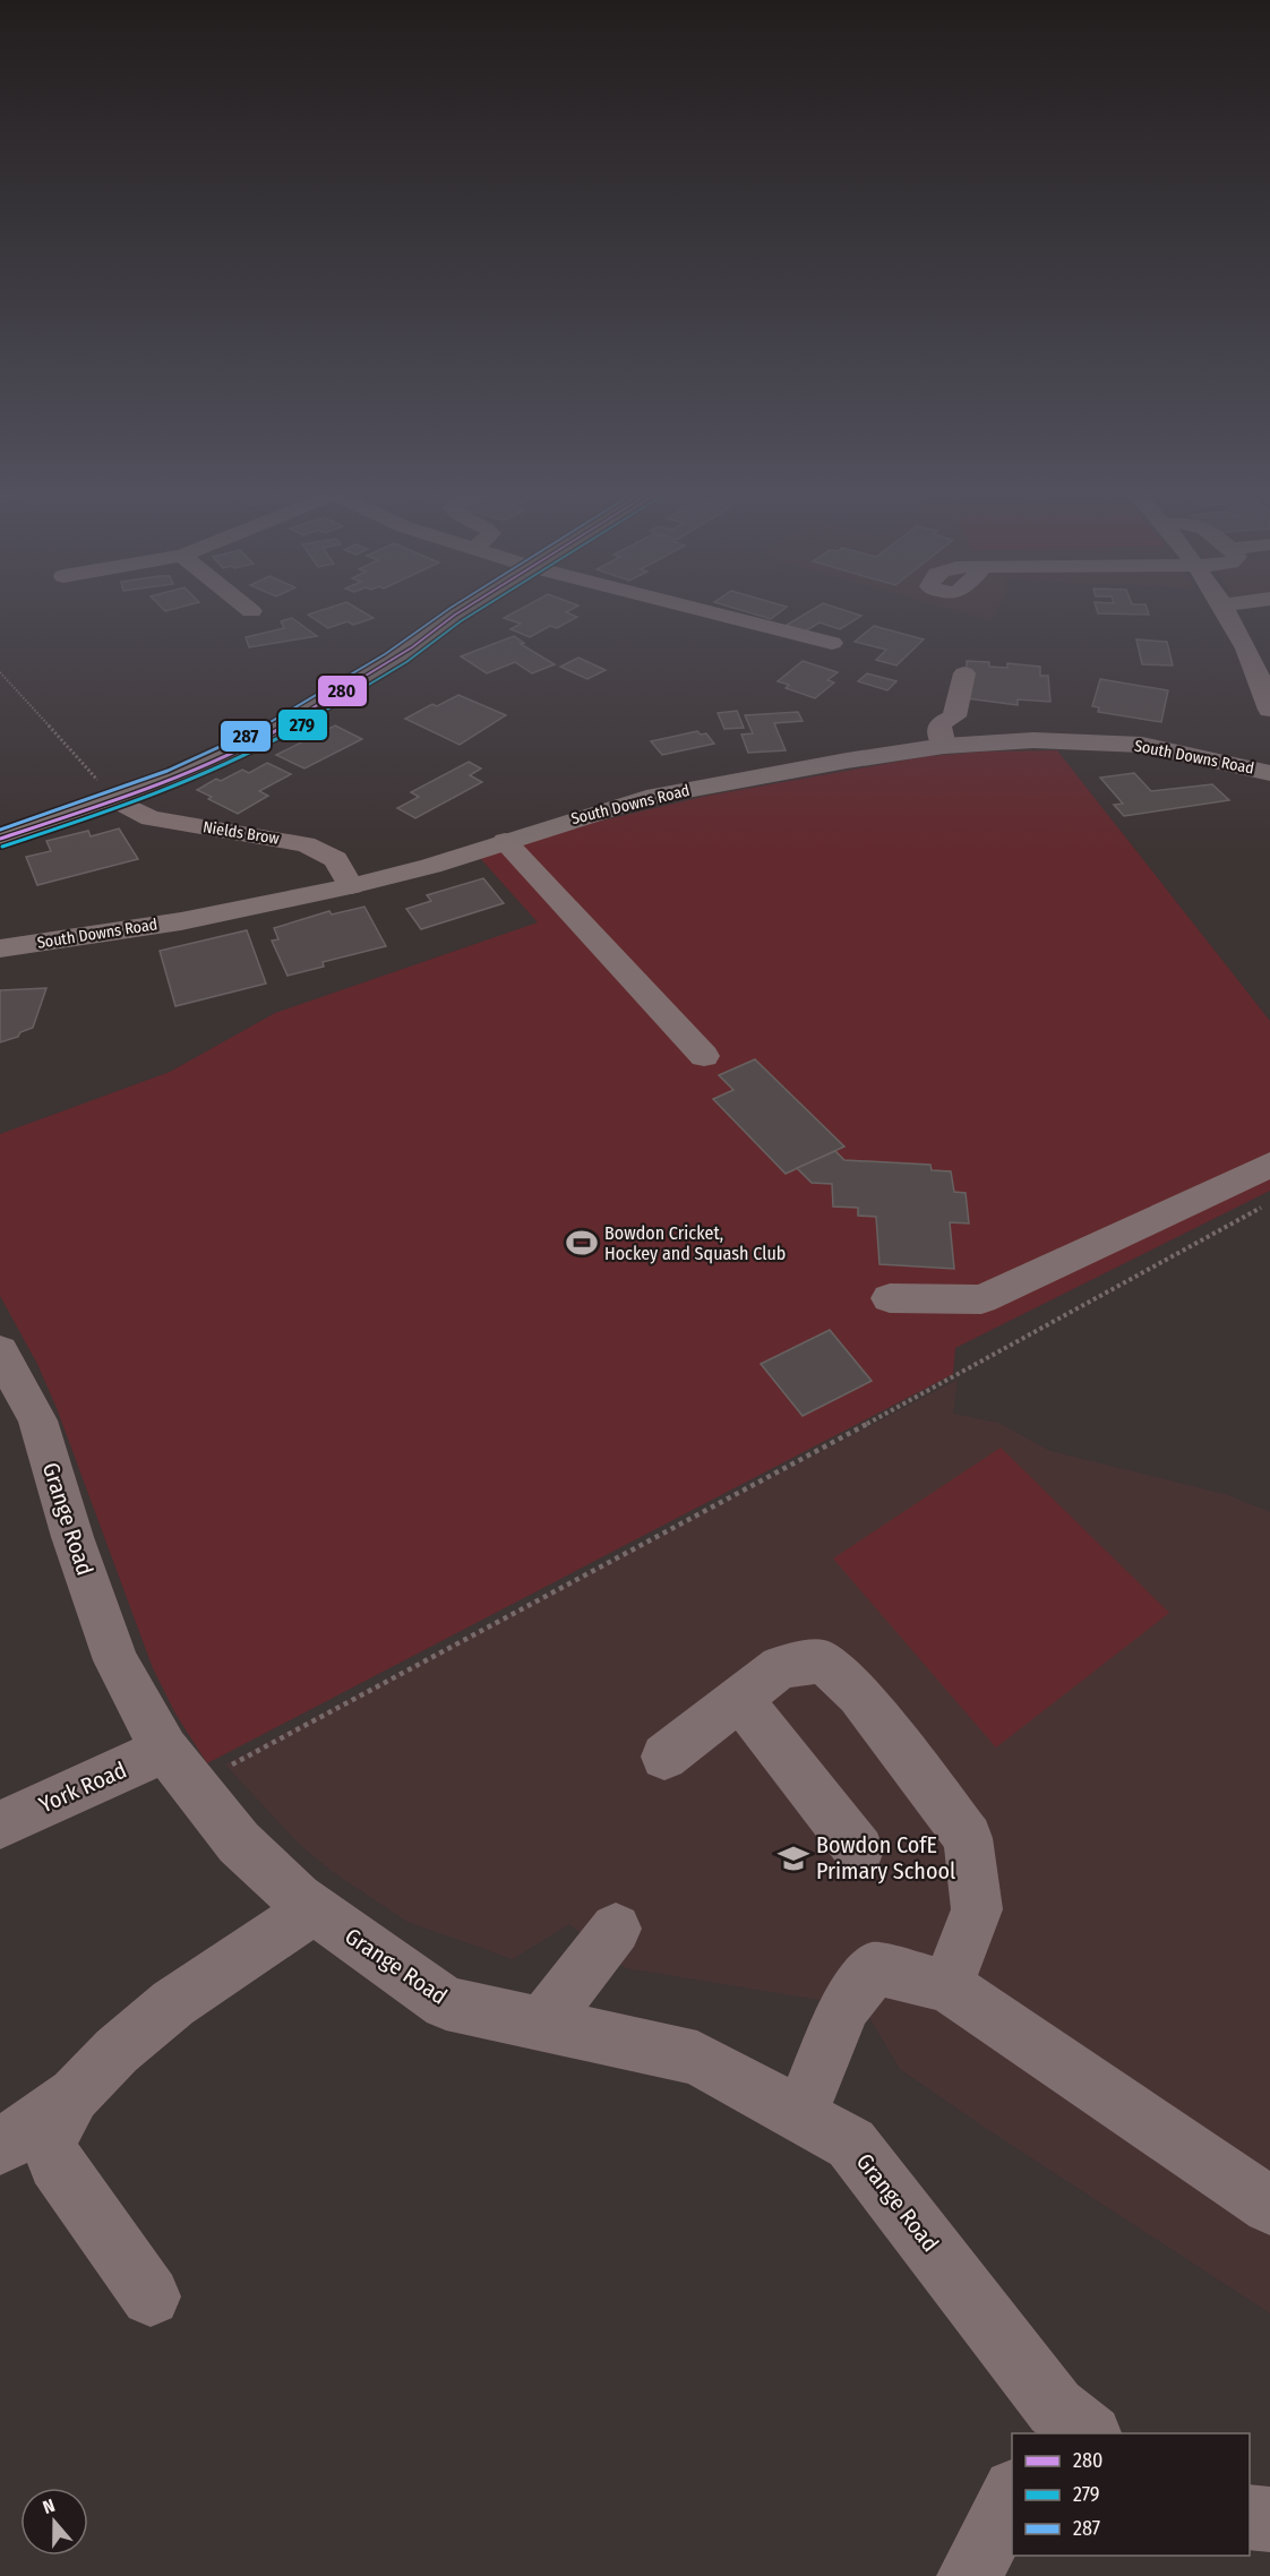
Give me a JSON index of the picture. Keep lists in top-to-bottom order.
{
  "streets": {
    "main road": ["South Downs Road"],
    "street": ["Nields Brow", "Grange Road", "York Road"]
  },
  "crossings": [
    ["South Downs Road", "Nields Brow"],
    ["Grange Road", "York Road"]
  ],
  "places": {
    "sports": ["Bowdon Cricket, Hockey and Squash Club"],
    "school or university": ["Bowdon CofE Primary School"]
  },
  "lines": ["transit line 280", "transit line 279", "transit line 287"],
  "legend": ["280", "279", "287"],
  "north": "top"
}
